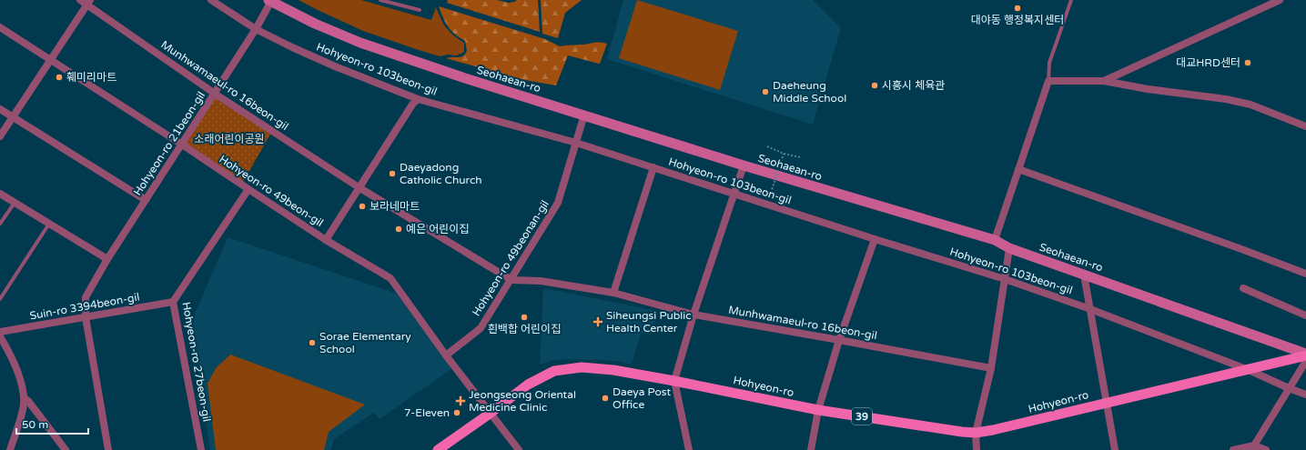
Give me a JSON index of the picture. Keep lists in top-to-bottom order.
{
  "streets": {
    "main road": ["Seohaean-ro", "Hohyeon-ro", "39"],
    "street": [
      "Hohyeon-ro 103beon-gil",
      "Munhwamaeul-ro 16beon-gil",
      "Hohyeon-ro 21beon-gil",
      "Hohyeon-ro 49beon-gil",
      "Hohyeon-ro 49beonan-gil",
      "Suin-ro 3394beon-gil",
      "Hohyeon-ro 27beon-gil"
    ]
  },
  "crossings": [
    ["Hohyeon-ro 103beon-gil", "Hohyeon-ro 21beon-gil"],
    ["Hohyeon-ro 103beon-gil", "Hohyeon-ro 49beonan-gil"],
    ["Hohyeon-ro 103beon-gil", "Hohyeon-ro"],
    ["Seohaean-ro", "Hohyeon-ro 21beon-gil"],
    ["Seohaean-ro", "Hohyeon-ro 49beonan-gil"],
    ["Seohaean-ro", "Hohyeon-ro"],
    ["Munhwamaeul-ro 16beon-gil", "Hohyeon-ro 21beon-gil"],
    ["Munhwamaeul-ro 16beon-gil", "Hohyeon-ro 49beonan-gil"],
    ["Hohyeon-ro 21beon-gil", "Hohyeon-ro 49beon-gil"],
    ["Hohyeon-ro 21beon-gil", "Suin-ro 3394beon-gil"],
    ["Hohyeon-ro 49beon-gil", "Hohyeon-ro 49beonan-gil"],
    ["Hohyeon-ro 49beon-gil", "Hohyeon-ro 27beon-gil"],
    ["Hohyeon-ro 49beon-gil", "Hohyeon-ro"],
    ["Suin-ro 3394beon-gil", "Hohyeon-ro 27beon-gil"]
  ],
  "parks": ["소래어린이공원"],
  "places": {
    "other": [
      "대야동 행정복지센터",
      "대교HRD센터",
      "훼미리마트",
      "시흥시 체육관",
      "Daeheung Middle School",
      "Daeyadong Catholic Church",
      "보라네마트",
      "예은 어린이집",
      "흰백합 어린이집",
      "Sorae Elementary School",
      "Daeya Post Office",
      "7-Eleven"
    ],
    "health": ["Siheungsi Public Health Center", "Jeongseong Oriental Medicine Clinic"]
  },
  "scale_bar": "50 m"
}
